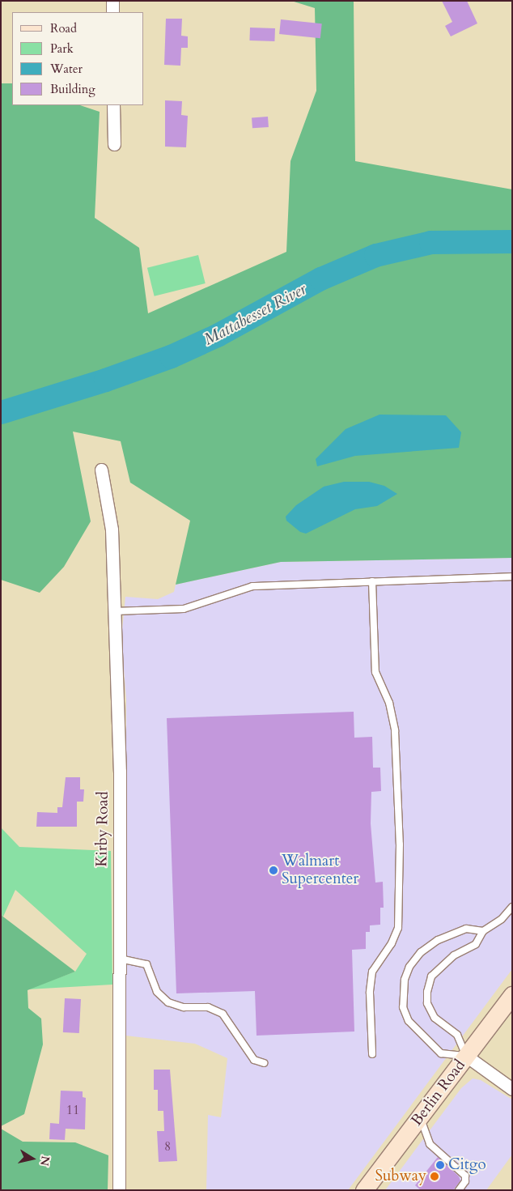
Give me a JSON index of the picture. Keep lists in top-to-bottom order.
{
  "streets": {
    "main road": ["Berlin Road"],
    "street": ["Kirby Road"]
  },
  "water": ["Mattabesset River"],
  "places": ["Walmart Supercenter", "Citgo", "Subway"],
  "house_numbers": ["11", "8"],
  "legend": [
    "Road",
    "Park",
    "Water",
    "Building"
  ],
  "north": "right"
}
